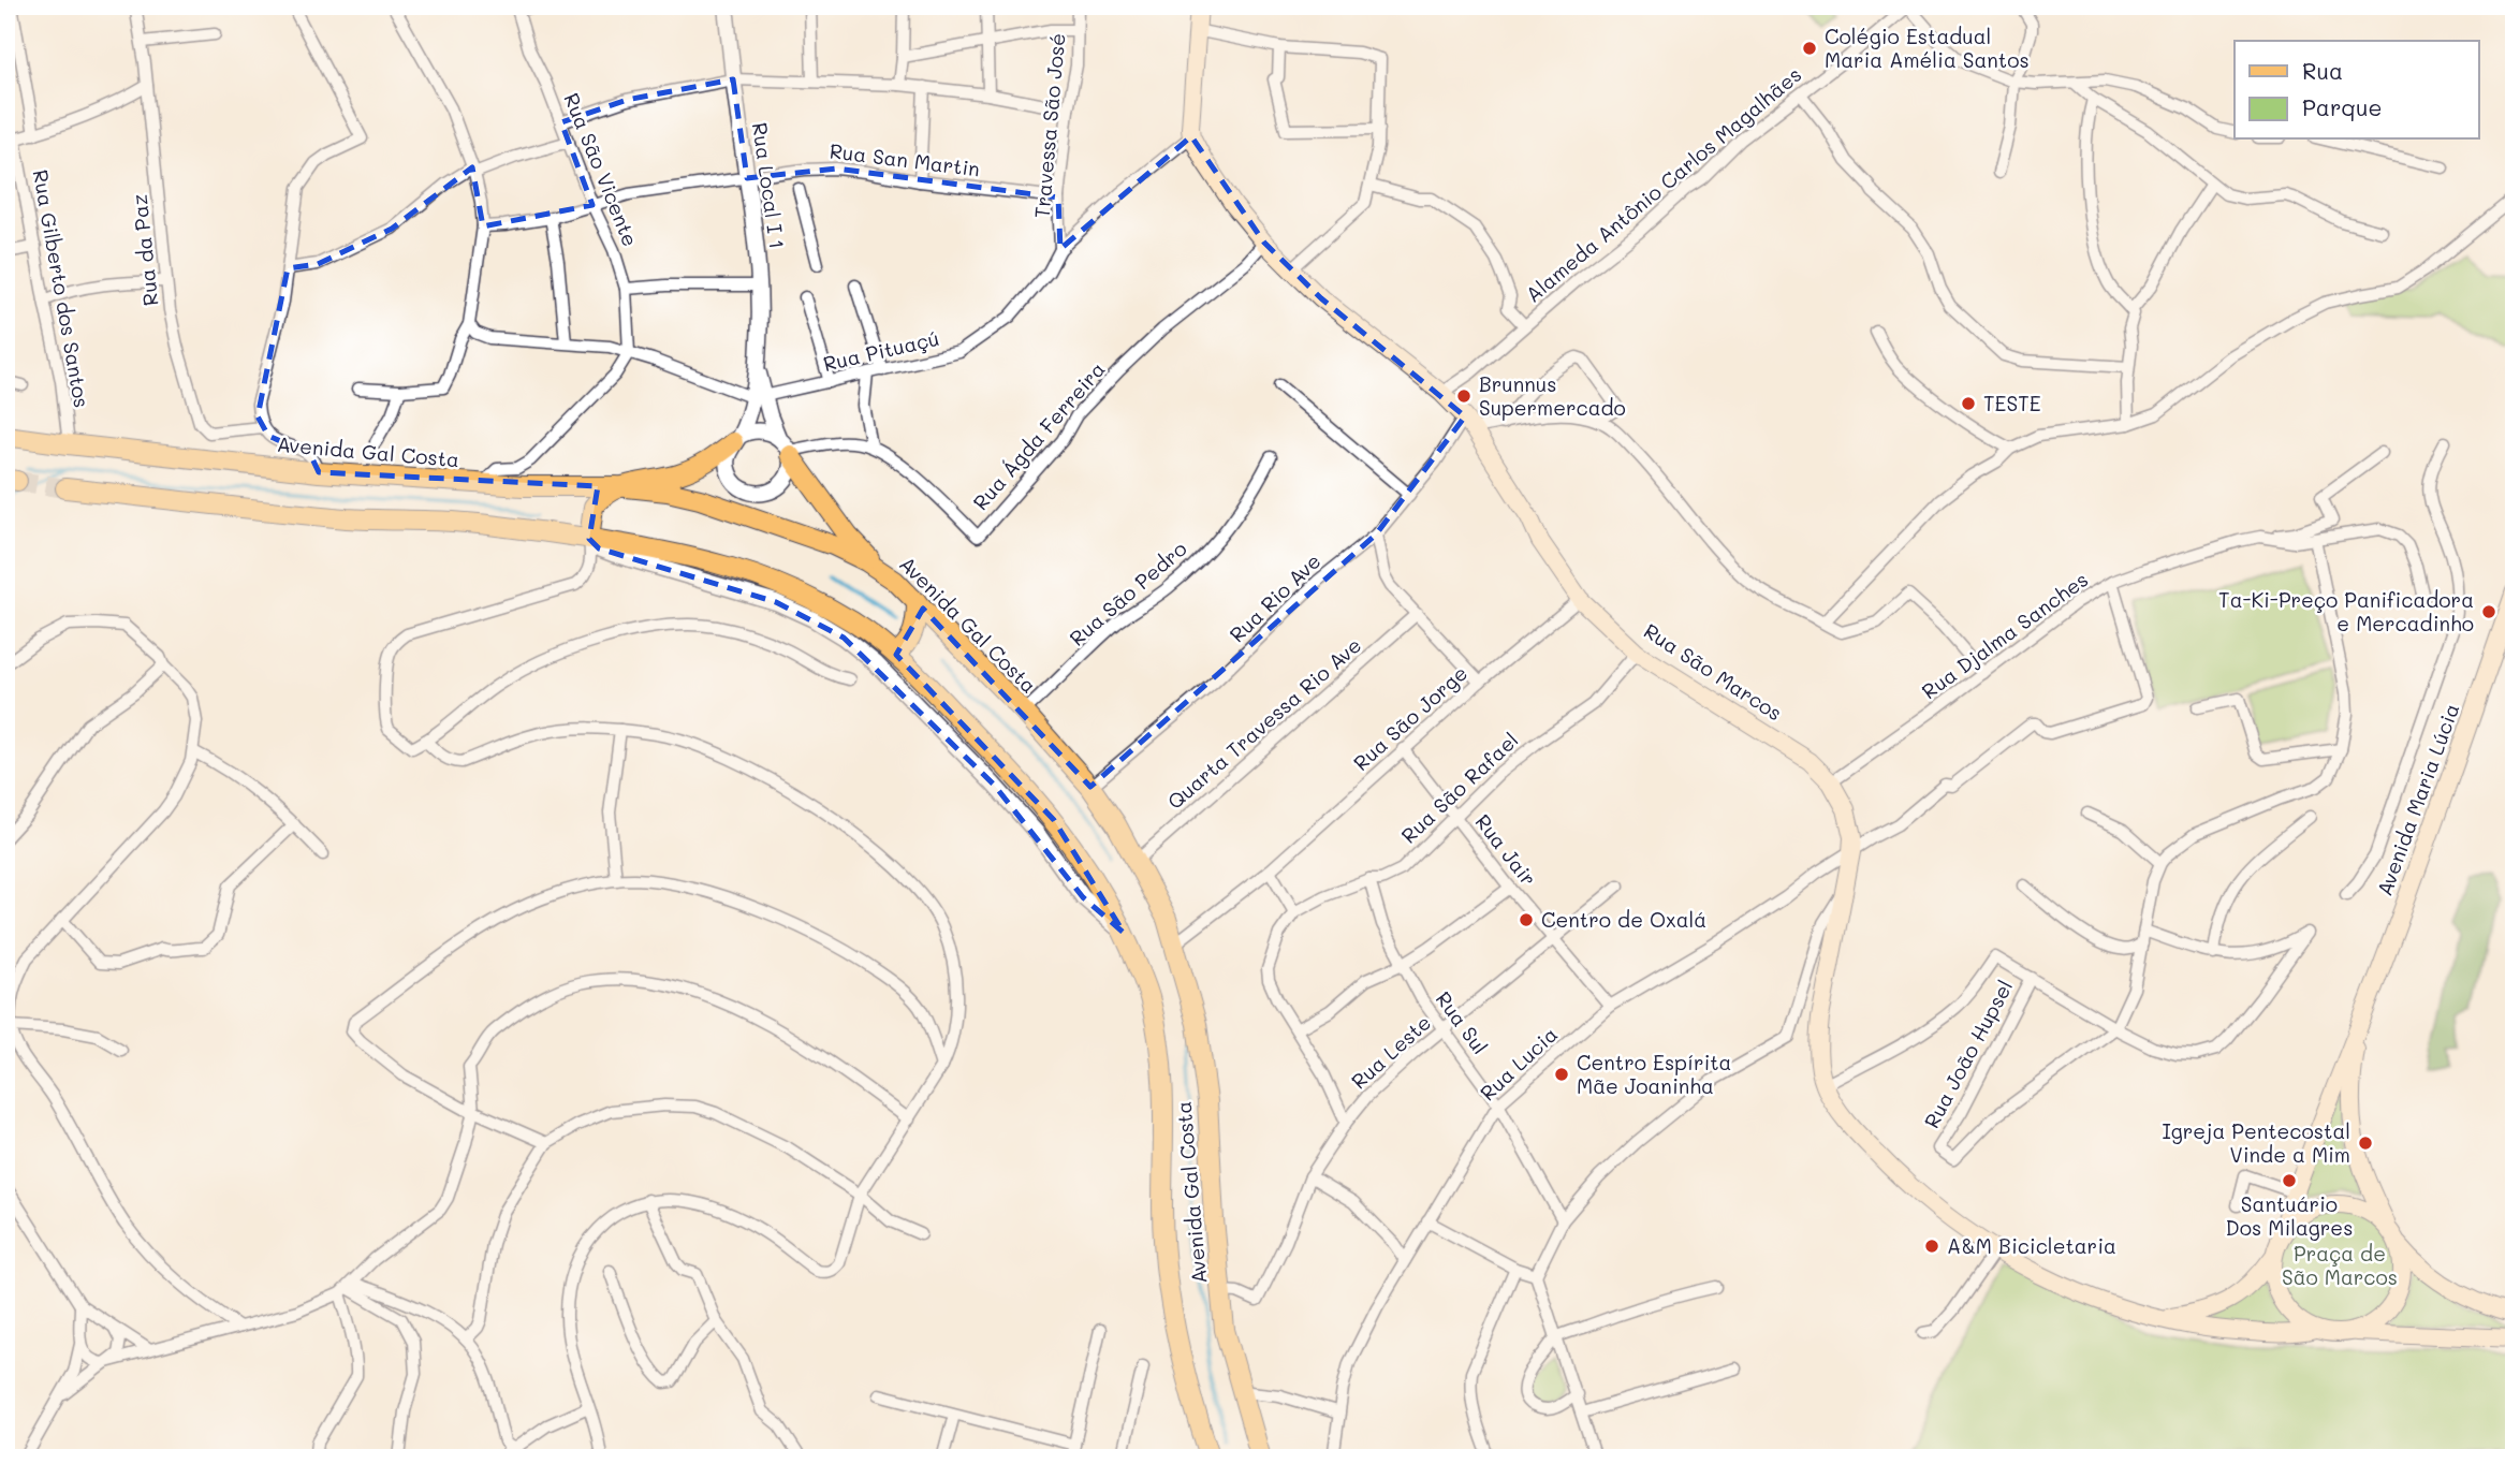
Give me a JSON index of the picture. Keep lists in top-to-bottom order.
{
  "streets": {
    "main road": ["Avenida Gal Costa", "Rua São Marcos", "Avenida Maria Lúcia"],
    "street": [
      "Travessa São José",
      "Rua San Martin",
      "Rua São Vicente",
      "Alameda Antônio Carlos Magalhães",
      "Rua Local I 1",
      "Rua da Paz",
      "Rua Gilberto dos Santos",
      "Rua Pituaçú",
      "Rua Ágda Ferreira",
      "Rua São Pedro",
      "Rua Rio Ave",
      "Rua Djalma Sanches",
      "Rua São Jorge",
      "Quarta Travessa Rio Ave",
      "Rua São Rafael",
      "Rua Jair",
      "Rua Sul",
      "Rua Leste",
      "Rua João Hupsel",
      "Rua Lucia"
    ]
  },
  "crossings": [
    ["Travessa São José", "Rua San Martin"],
    ["Travessa São José", "Rua Pituaçú"],
    ["Rua San Martin", "Rua São Vicente"],
    ["Rua San Martin", "Rua Local I 1"],
    ["Alameda Antônio Carlos Magalhães", "Rua São Marcos"],
    ["Rua Local I 1", "Rua Pituaçú"],
    ["Rua Gilberto dos Santos", "Avenida Gal Costa"],
    ["Rua Pituaçú", "Rua São Marcos"],
    ["Rua Ágda Ferreira", "Rua São Marcos"],
    ["Avenida Gal Costa", "Rua São Pedro"],
    ["Avenida Gal Costa", "Rua Rio Ave"],
    ["Avenida Gal Costa", "Rua São Jorge"],
    ["Avenida Gal Costa", "Quarta Travessa Rio Ave"],
    ["Avenida Gal Costa", "Rua Leste"],
    ["Rua Rio Ave", "Rua São Marcos"],
    ["Rua Djalma Sanches", "Rua São Marcos"],
    ["Rua Djalma Sanches", "Rua Lucia"],
    ["Rua São Marcos", "Rua São Jorge"],
    ["Rua São Marcos", "Rua São Rafael"],
    ["Rua São Marcos", "Avenida Maria Lúcia"],
    ["Rua São Marcos", "Rua Lucia"],
    ["Rua São Jorge", "Rua Jair"],
    ["Rua São Rafael", "Rua Jair"],
    ["Rua São Rafael", "Rua Sul"],
    ["Rua Jair", "Rua Leste"],
    ["Rua Jair", "Rua Lucia"],
    ["Rua Sul", "Rua Leste"],
    ["Rua Sul", "Rua Lucia"]
  ],
  "parks": ["Praça de São Marcos"],
  "places": [
    "Colégio Estadual Maria Amélia Santos",
    "Brunnus Supermercado",
    "TESTE",
    "Ta-Ki-Preço Panificadora e Mercadinho",
    "Centro de Oxalá",
    "Centro Espírita Mãe Joaninha",
    "Igreja Pentecostal Vinde a Mim",
    "Santuário Dos Milagres",
    "A&M Bicicletaria"
  ],
  "legend": ["Rua", "Parque"]
}
